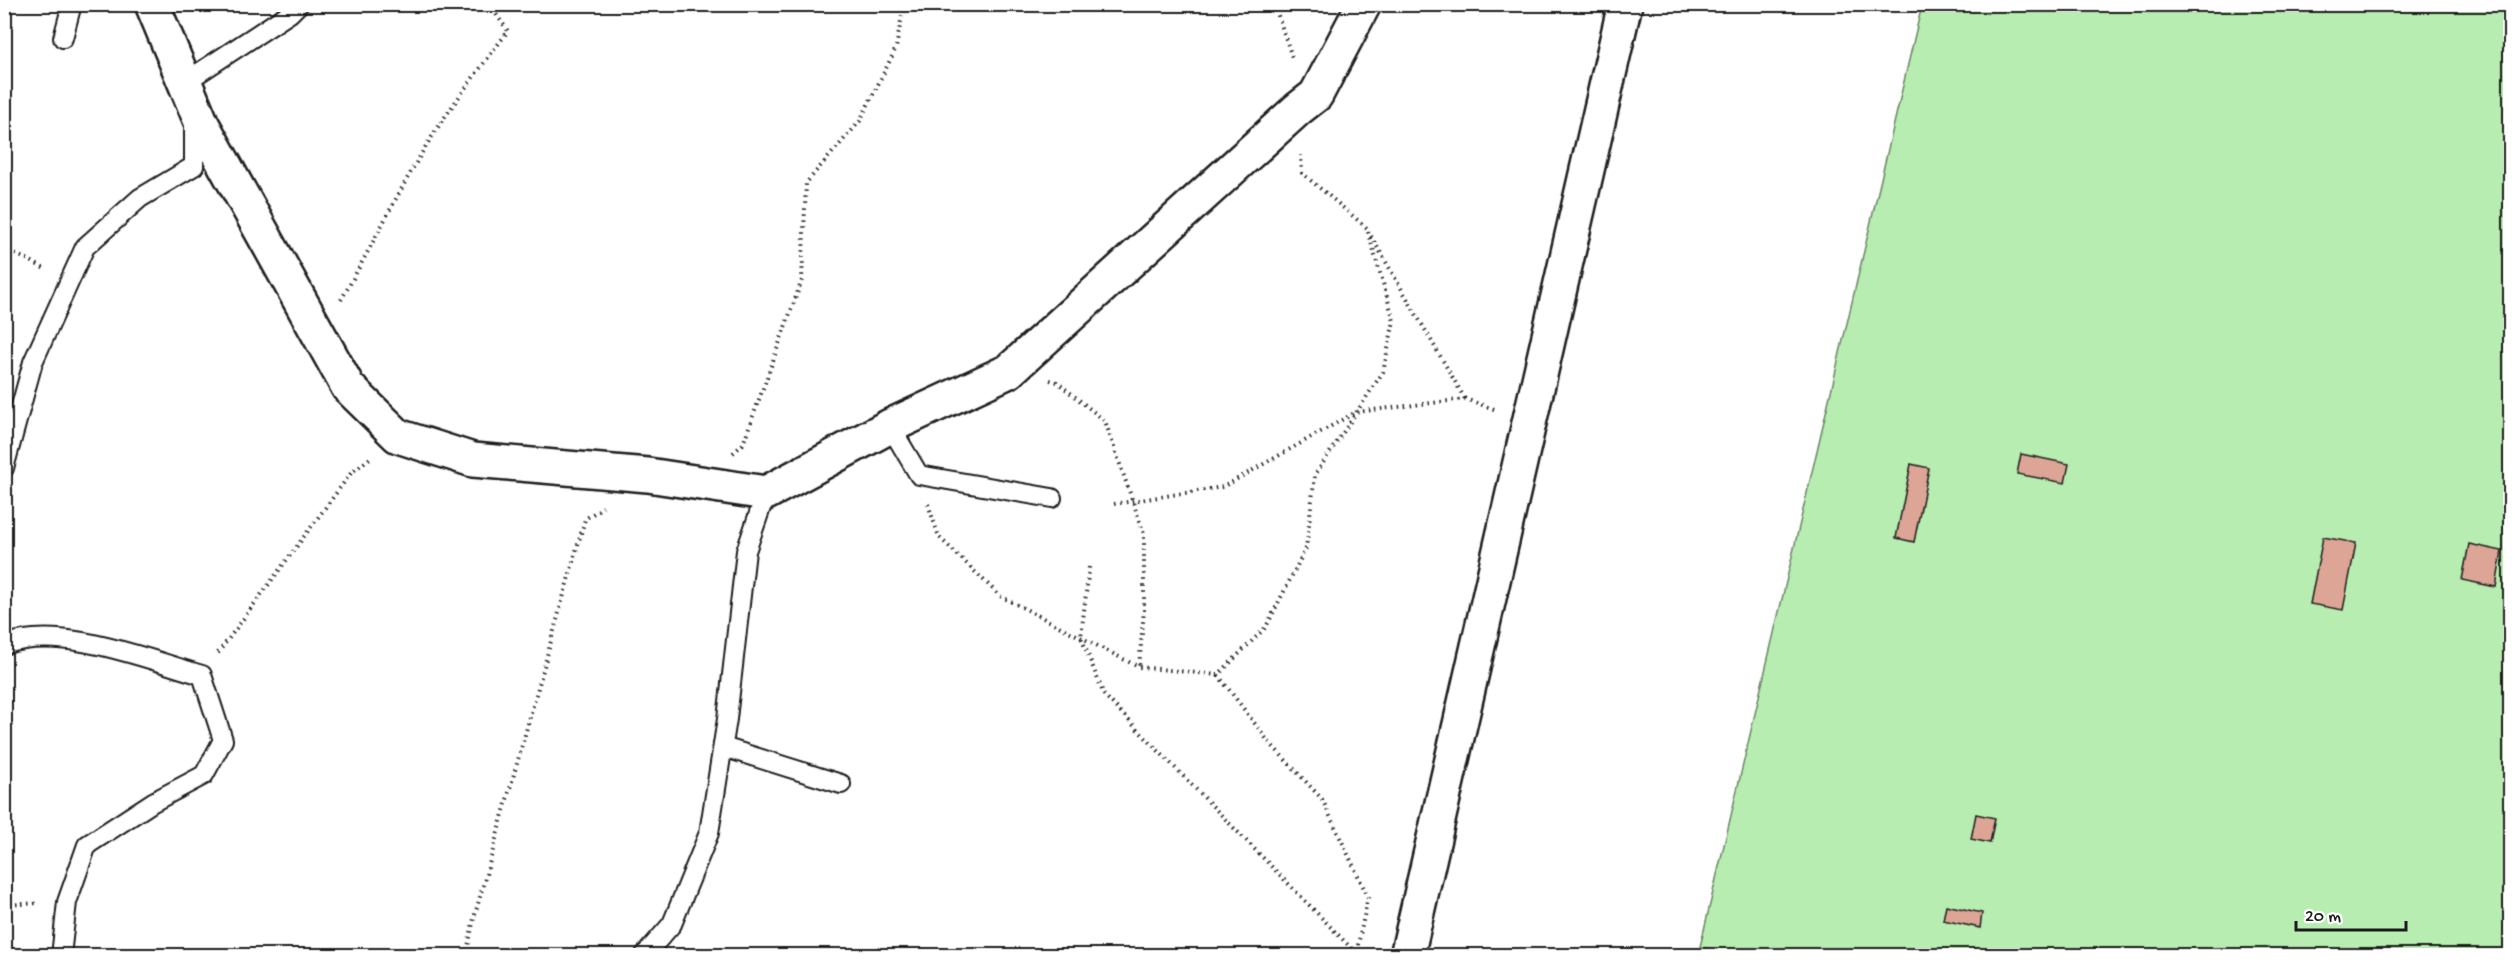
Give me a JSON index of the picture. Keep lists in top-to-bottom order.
{
  "scale_bar": "20 m"
}
